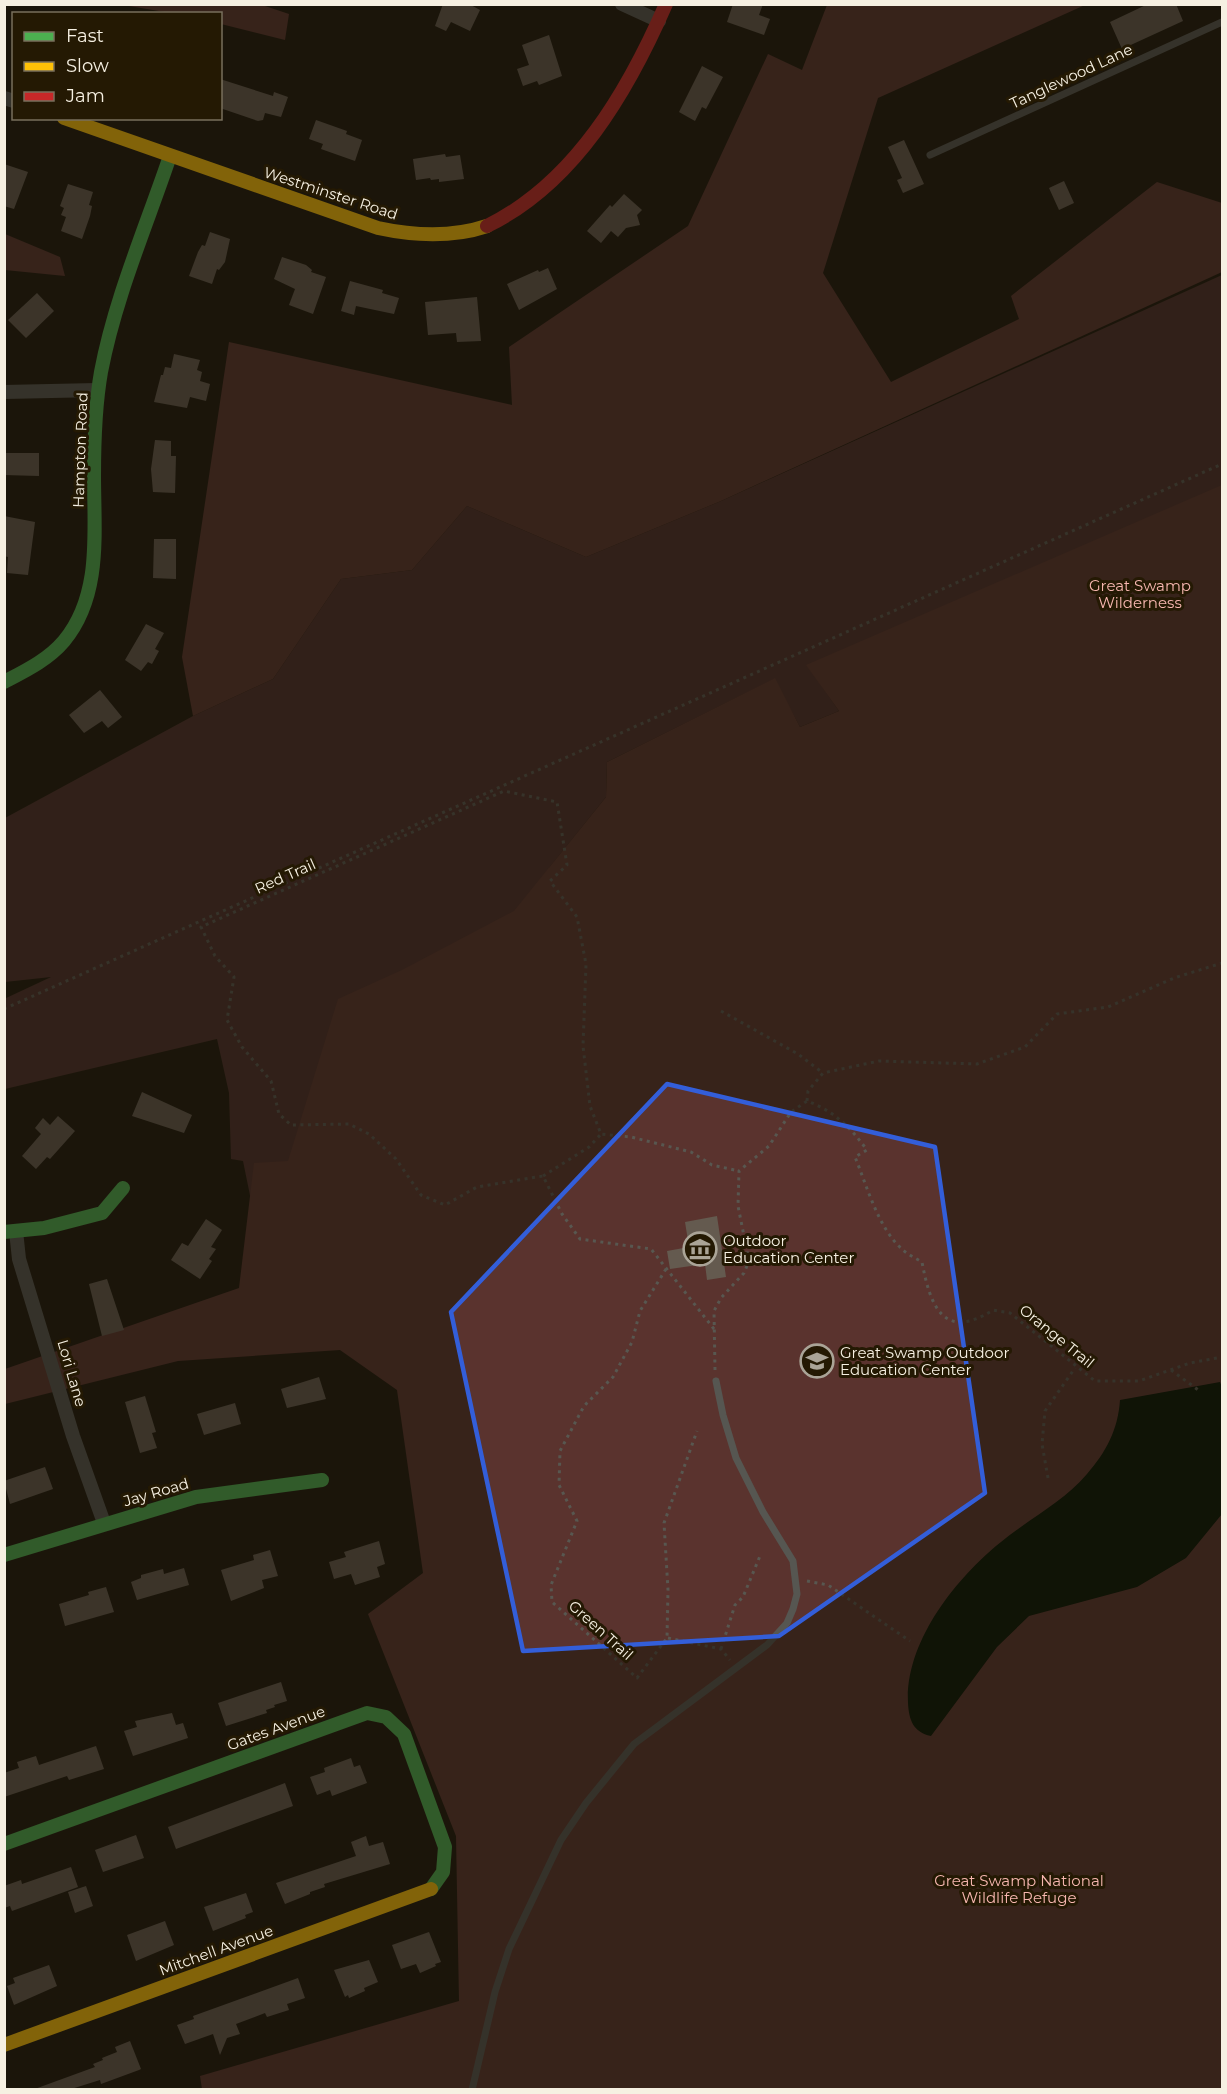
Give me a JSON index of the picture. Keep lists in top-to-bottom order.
{
  "streets": {
    "street": [
      "Westminster Road",
      "Hampton Road",
      "Lori Lane",
      "Jay Road",
      "Gates Avenue",
      "Mitchell Avenue"
    ],
    "lane": ["Tanglewood Lane"],
    "path": ["Red Trail", "Orange Trail", "Green Trail"]
  },
  "crossings": [
    ["Westminster Road", "Hampton Road"],
    ["Lori Lane", "Jay Road"],
    ["Gates Avenue", "Mitchell Avenue"]
  ],
  "parks": ["Great Swamp Wilderness", "Great Swamp National Wildlife Refuge"],
  "places": {
    "museum": ["Outdoor Education Center"],
    "school or university": ["Great Swamp Outdoor Education Center"]
  },
  "legend": ["Fast", "Slow", "Jam"]
}
